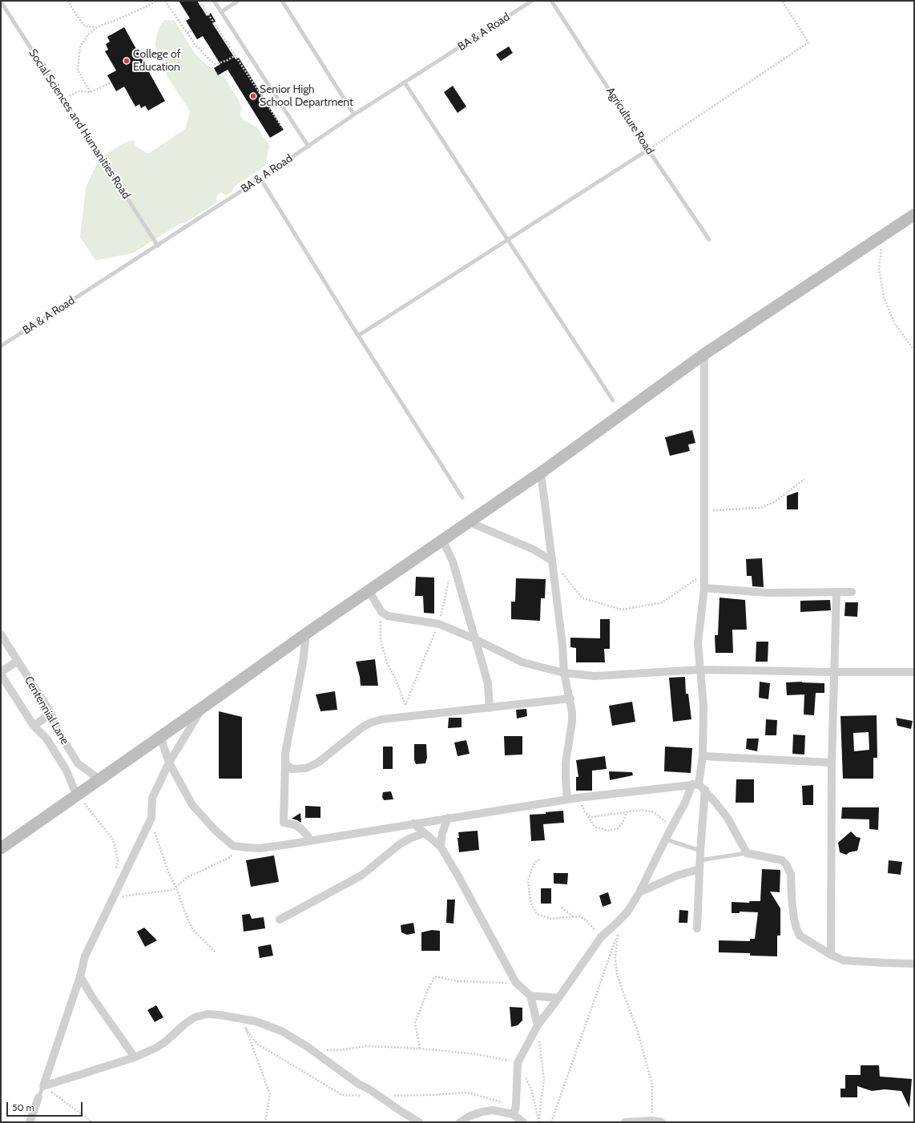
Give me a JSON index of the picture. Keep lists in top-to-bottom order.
{
  "streets": {
    "street": ["Centennial Lane"],
    "lane": ["BA & A Road", "Agriculture Road", "Social Sciences and Humanities Road"]
  },
  "crossings": [
    ["BA & A Road", "Social Sciences and Humanities Road"]
  ],
  "places": ["College of Education", "Senior High School Department"],
  "scale_bar": "50 m"
}
